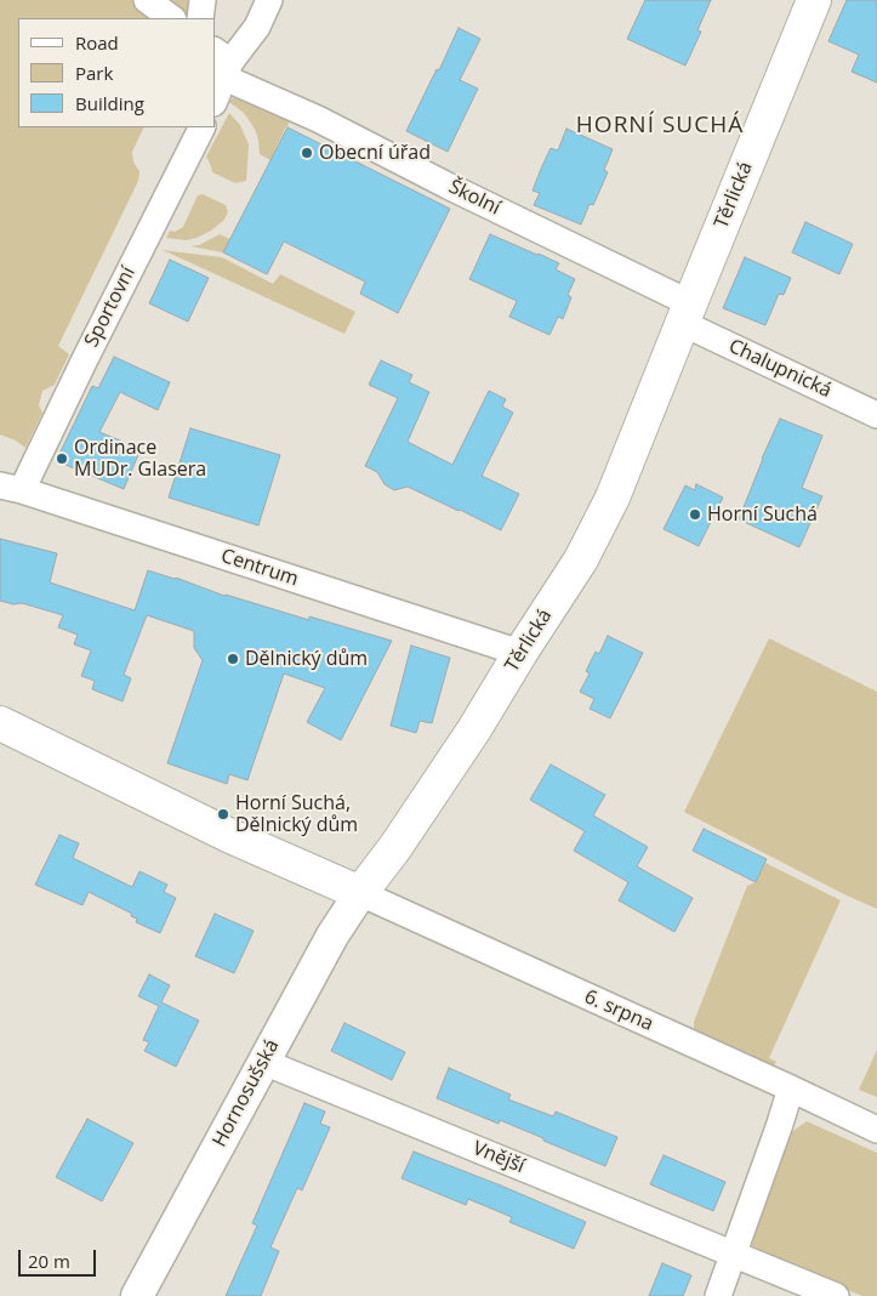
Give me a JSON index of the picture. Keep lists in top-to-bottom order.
{
  "streets": {
    "main road": ["Těrlická"],
    "street": [
      "Školní",
      "Sportovní",
      "Chalupnická",
      "Centrum",
      "6. srpna",
      "Hornosušská",
      "Vnější"
    ]
  },
  "crossings": [
    ["Těrlická", "Školní"],
    ["Těrlická", "Chalupnická"],
    ["Těrlická", "Centrum"],
    ["Těrlická", "6. srpna"],
    ["Těrlická", "Hornosušská"],
    ["Školní", "Chalupnická"],
    ["Sportovní", "Centrum"],
    ["6. srpna", "Hornosušská"],
    ["Hornosušská", "Vnější"]
  ],
  "districts": ["HORNÍ SUCHÁ"],
  "places": [
    "Obecní úřad",
    "Ordinace MUDr. Glasera",
    "Horní Suchá",
    "Dělnický dům",
    "Horní Suchá, Dělnický dům"
  ],
  "legend": ["Road", "Park", "Building"],
  "scale_bar": "20 m"
}
